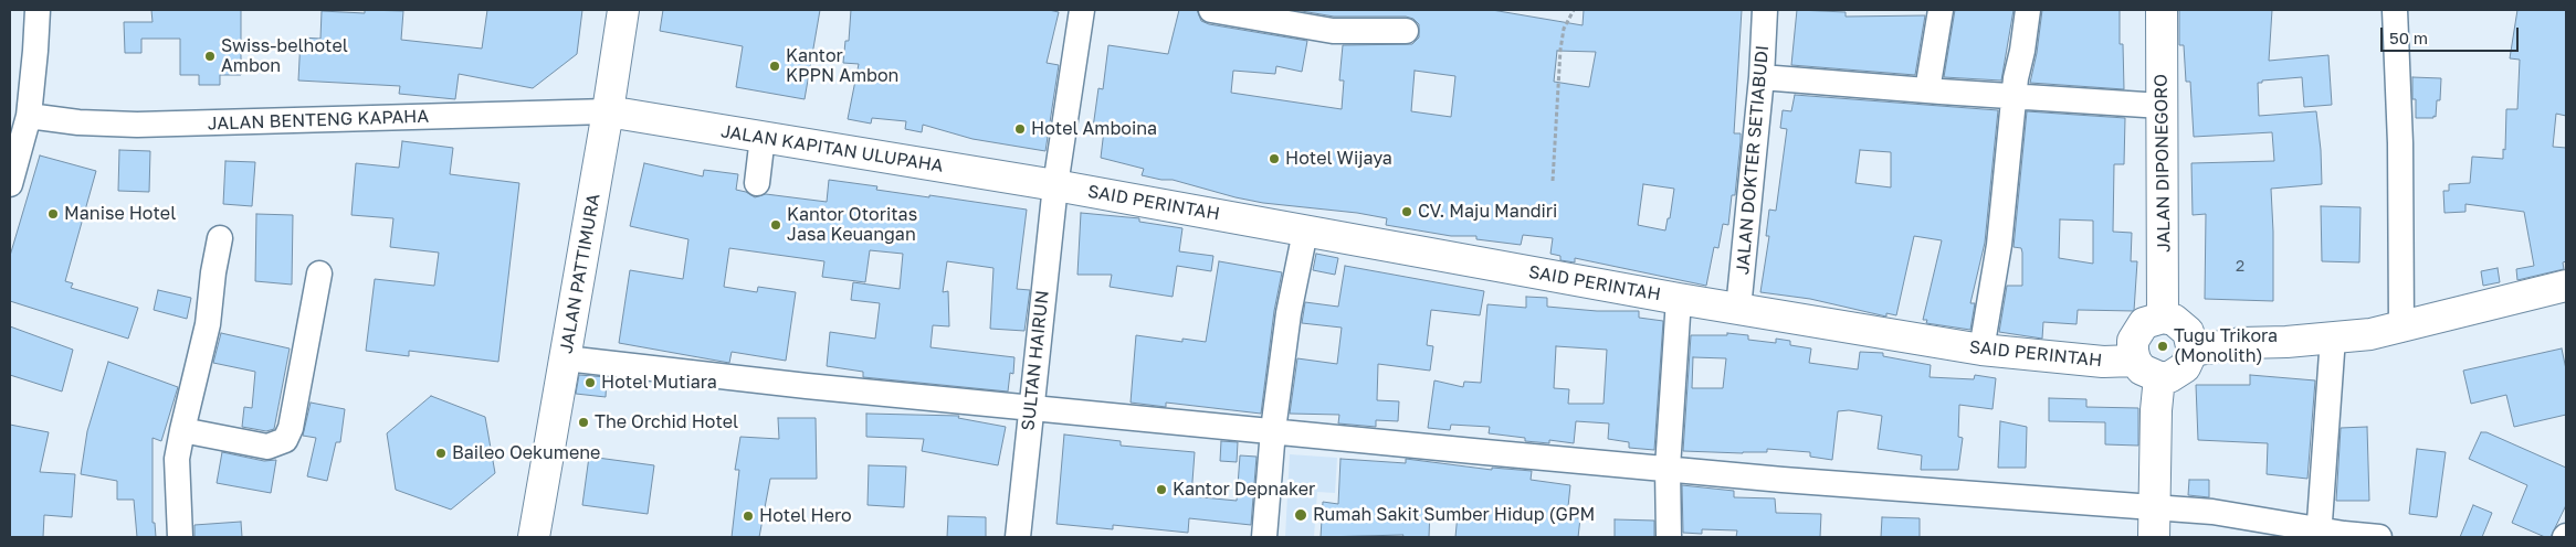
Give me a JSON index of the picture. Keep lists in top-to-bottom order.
{
  "streets": {
    "main road": [
      "JALAN KAPITAN ULUPAHA",
      "JALAN DIPONEGORO",
      "SAID PERINTAH",
      "JALAN PATTIMURA"
    ],
    "street": ["JALAN BENTENG KAPAHA", "JALAN DOKTER SETIABUDI", "SULTAN HAIRUN"]
  },
  "crossings": [
    ["JALAN BENTENG KAPAHA", "JALAN KAPITAN ULUPAHA"],
    ["JALAN BENTENG KAPAHA", "JALAN PATTIMURA"],
    ["JALAN KAPITAN ULUPAHA", "SAID PERINTAH"],
    ["JALAN KAPITAN ULUPAHA", "JALAN PATTIMURA"],
    ["JALAN KAPITAN ULUPAHA", "SULTAN HAIRUN"],
    ["JALAN DOKTER SETIABUDI", "SAID PERINTAH"],
    ["JALAN DIPONEGORO", "SAID PERINTAH"],
    ["SAID PERINTAH", "SULTAN HAIRUN"]
  ],
  "places": [
    "Swiss-belhotel Ambon",
    "Kantor KPPN Ambon",
    "Hotel Amboina",
    "Hotel Wijaya",
    "CV. Maju Mandiri",
    "Manise Hotel",
    "Kantor Otoritas Jasa Keuangan",
    "Tugu Trikora (Monolith)",
    "Hotel Mutiara",
    "The Orchid Hotel",
    "Baileo Oekumene",
    "Kantor Depnaker",
    "Rumah Sakit Sumber Hidup (GPM",
    "Hotel Hero"
  ],
  "house_numbers": ["2"],
  "scale_bar": "50 m"
}
